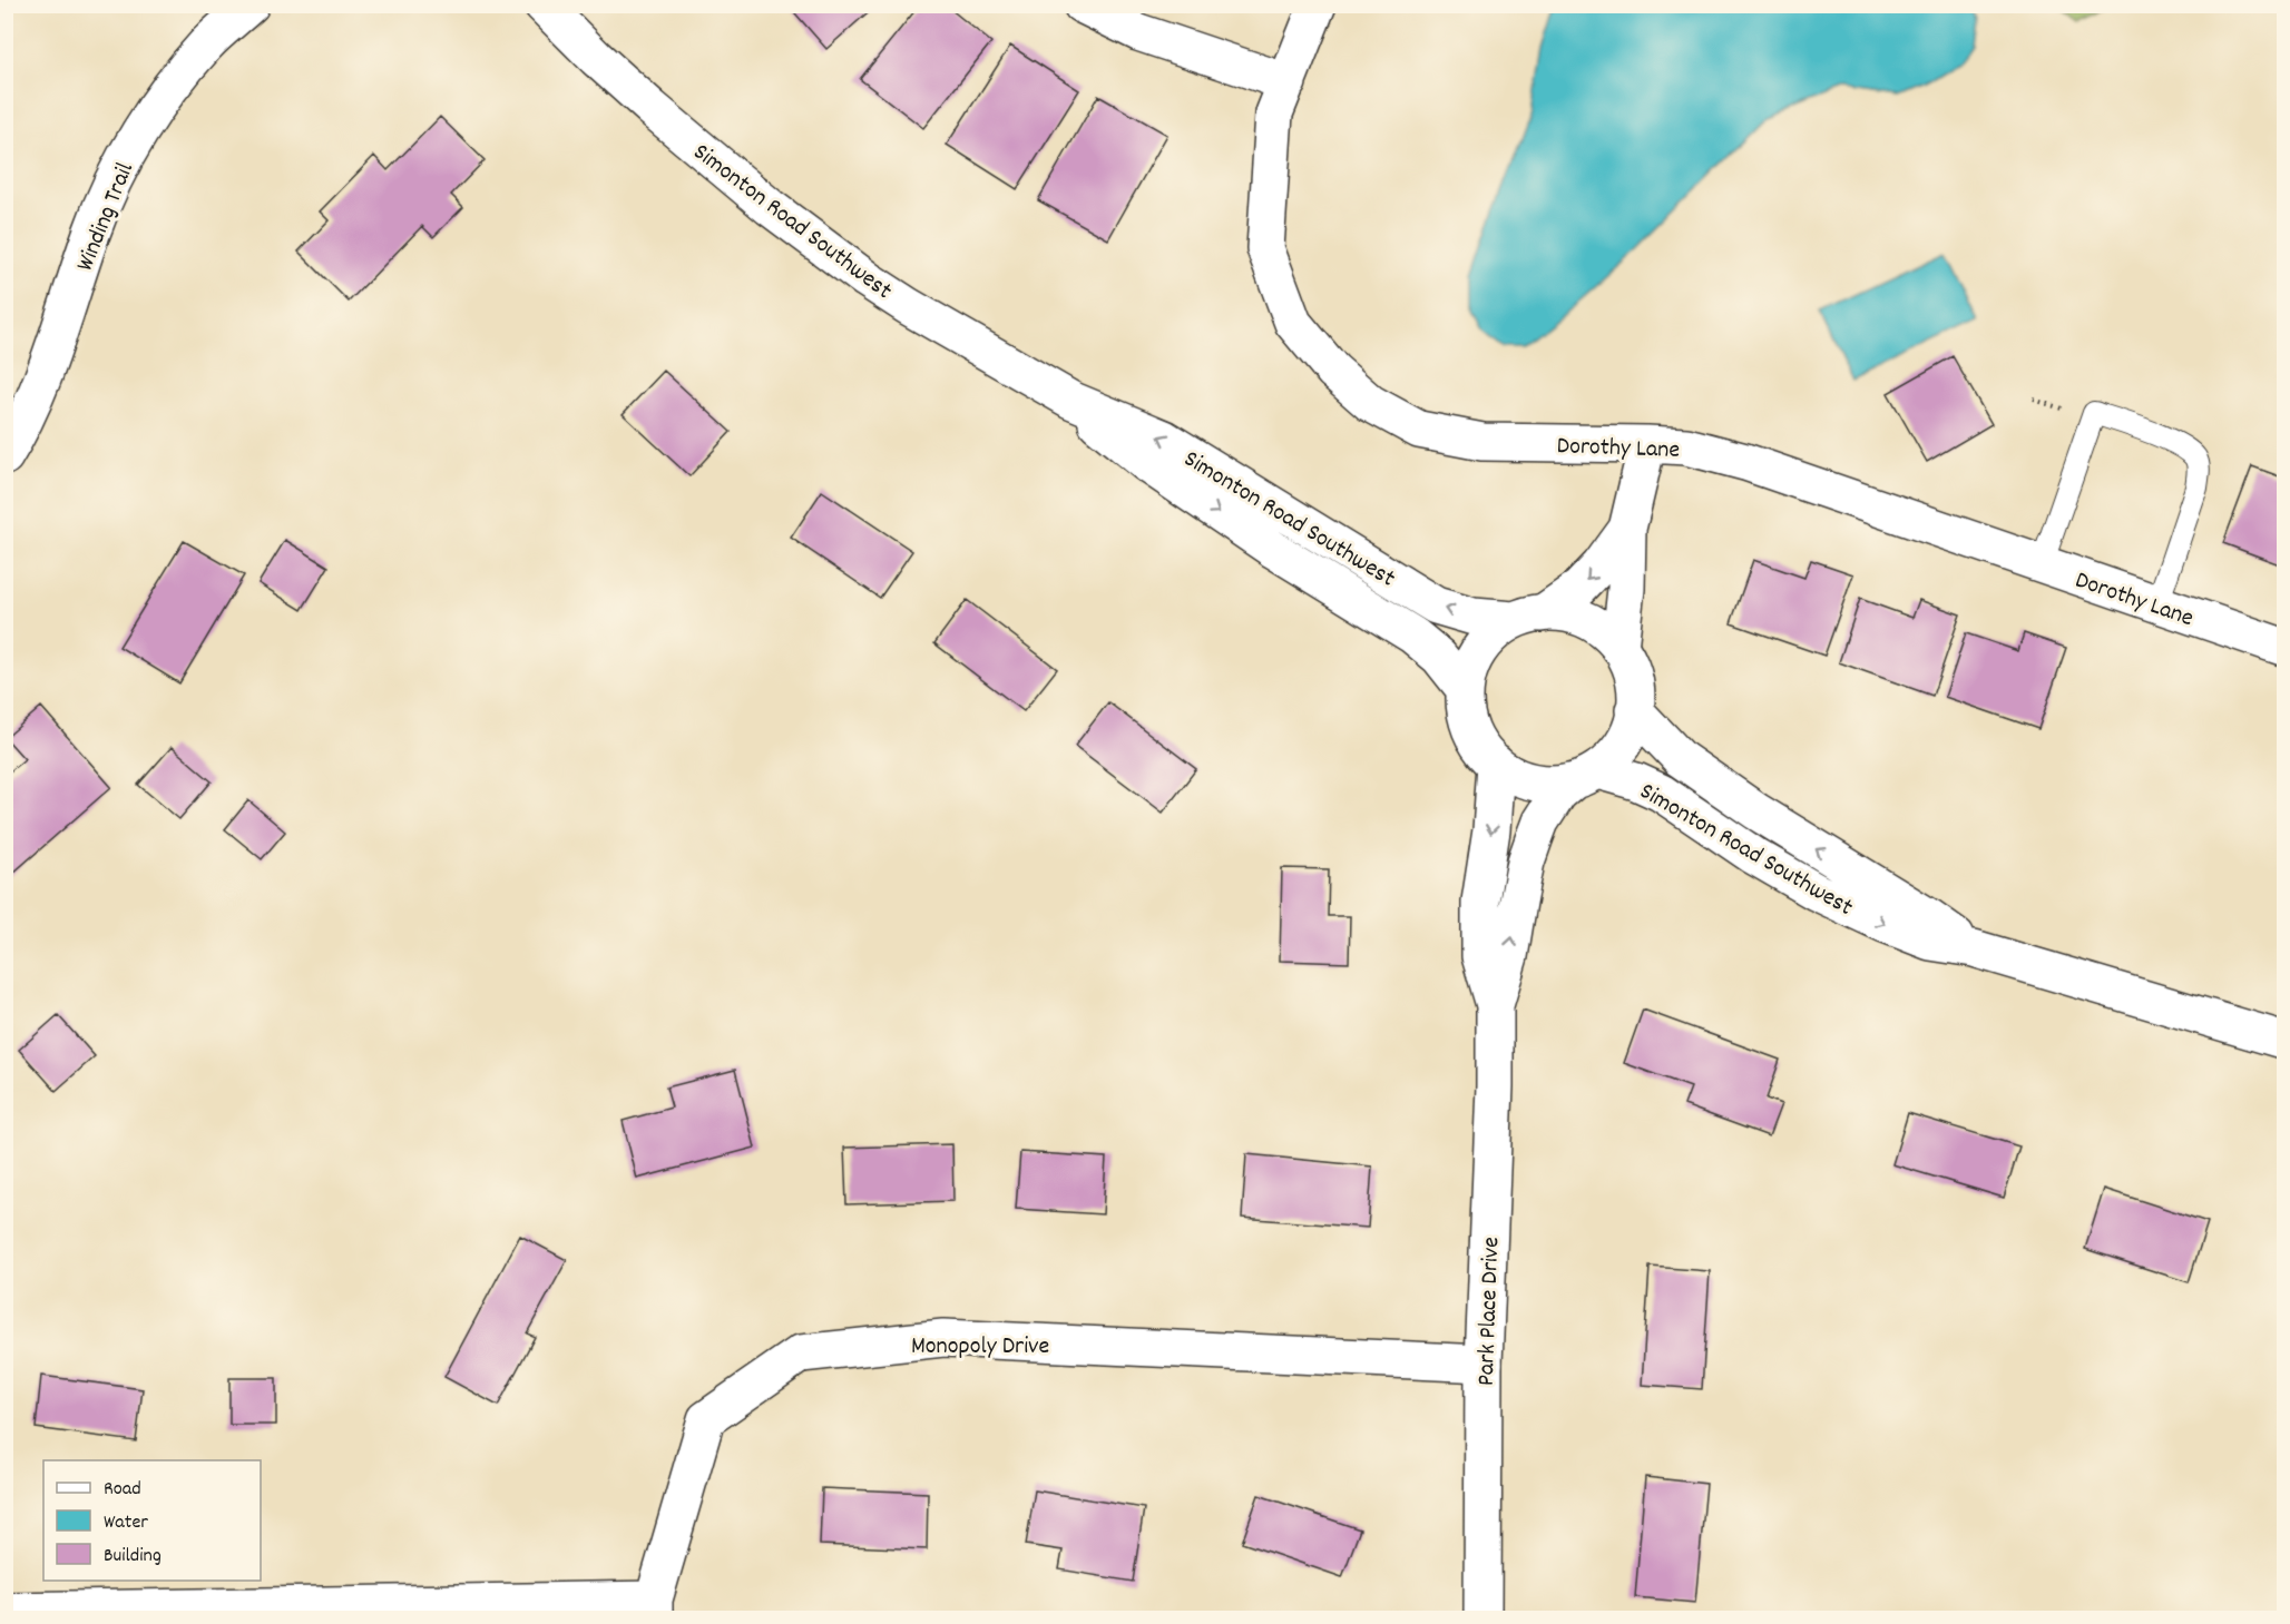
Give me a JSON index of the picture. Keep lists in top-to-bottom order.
{
  "streets": {
    "street": [
      "Winding Trail",
      "Simonton Road Southwest",
      "Dorothy Lane",
      "Park Place Drive",
      "Monopoly Drive"
    ]
  },
  "crossings": [
    ["Simonton Road Southwest", "Park Place Drive"],
    ["Park Place Drive", "Monopoly Drive"]
  ],
  "legend": ["Road", "Water", "Building"]
}
